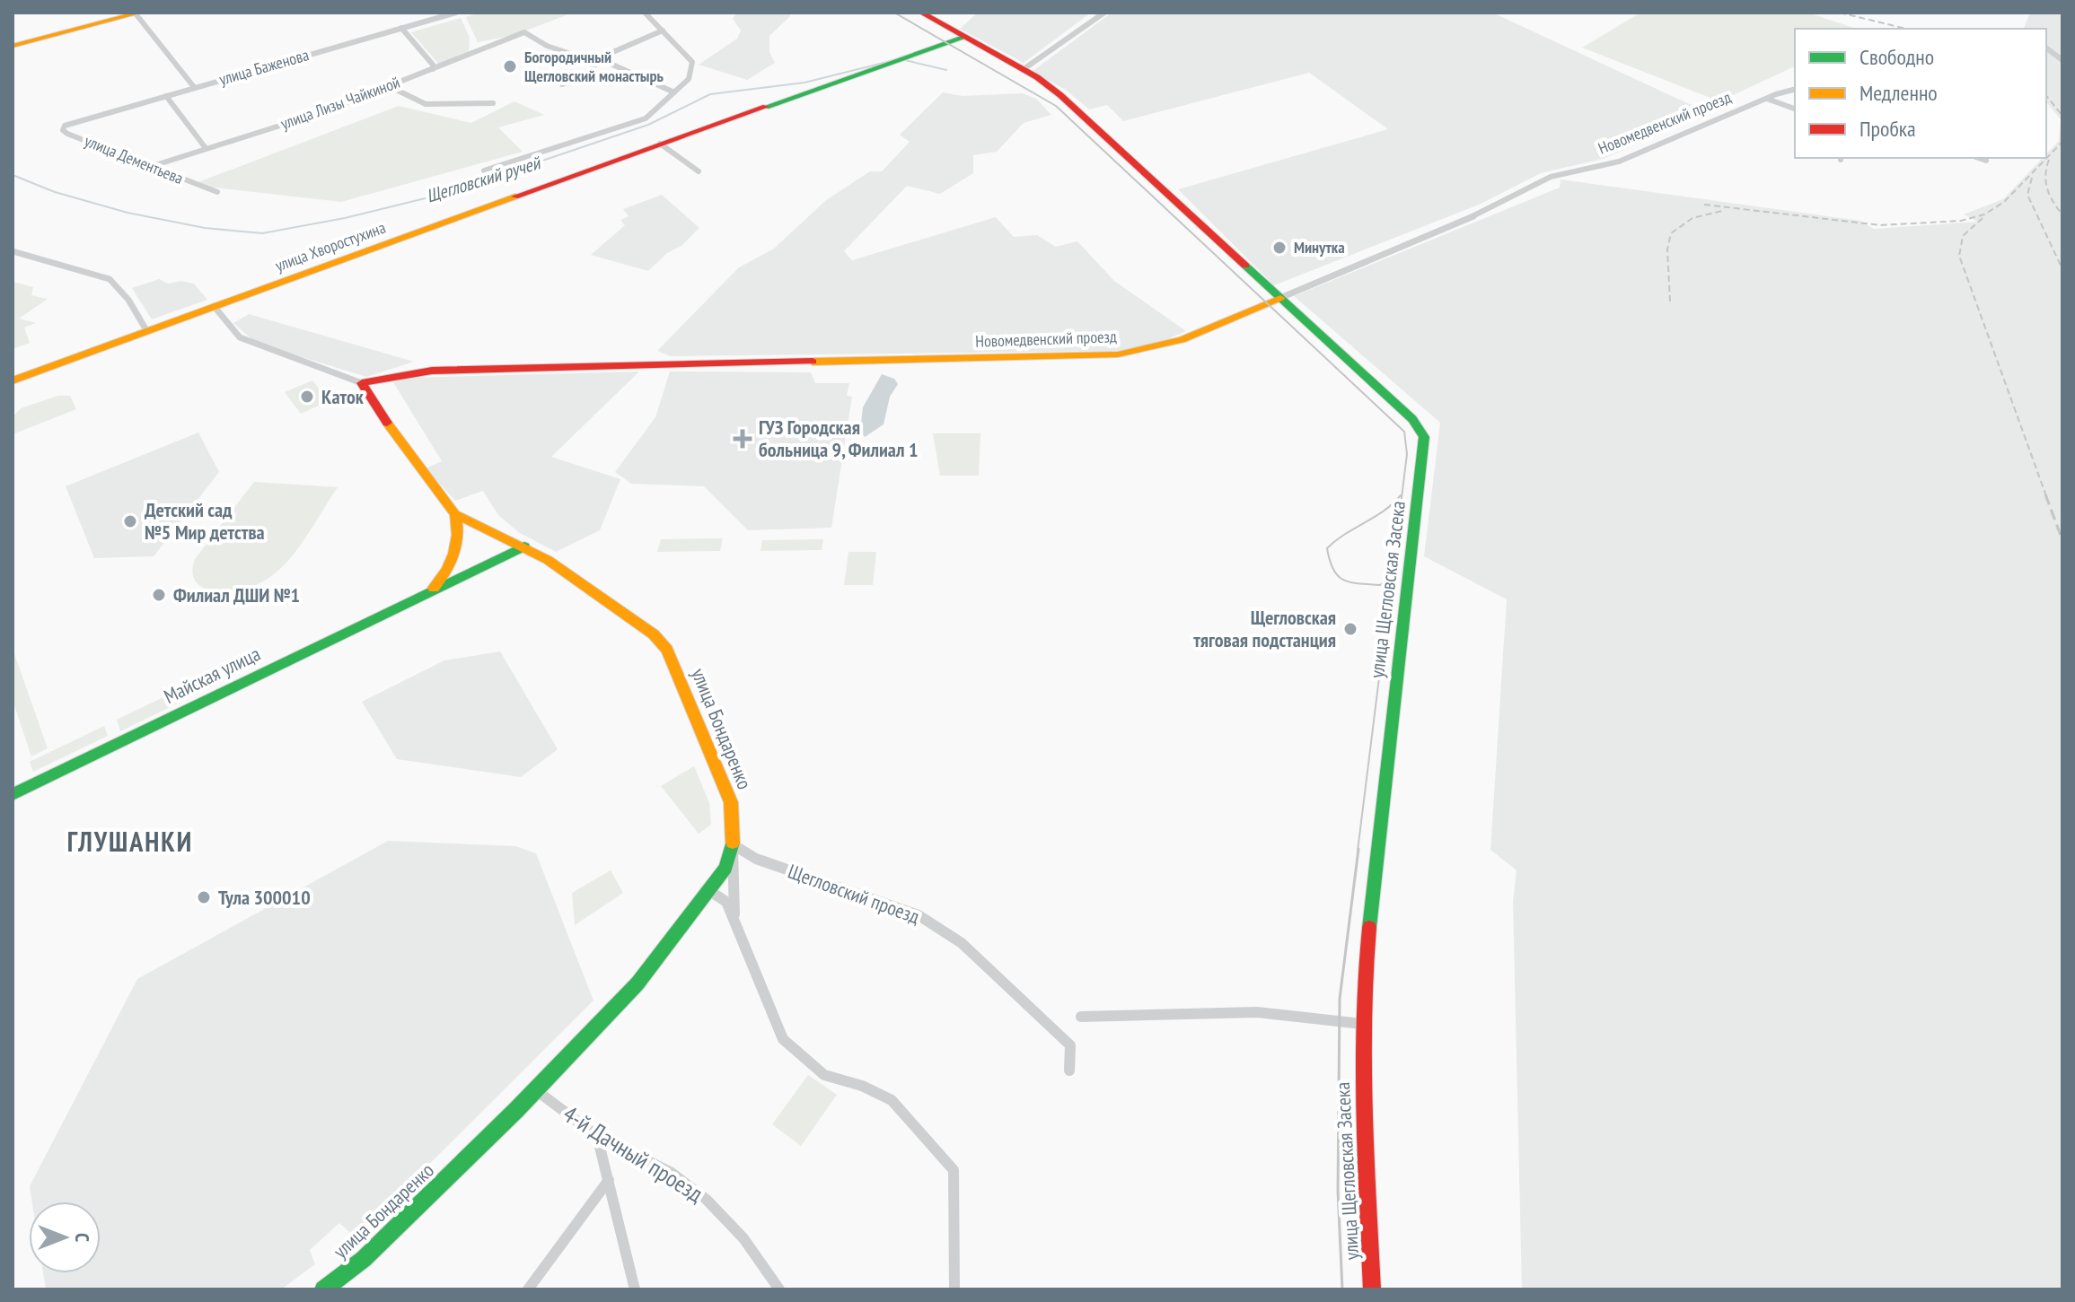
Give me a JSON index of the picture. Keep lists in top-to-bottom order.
{
  "streets": {
    "street": [
      "улица Баженова",
      "улица Лизы Чайкиной",
      "Новомедвенский проезд",
      "улица Дементьева",
      "улица Хворостухина",
      "улица Щегловская Засека",
      "Майская улица",
      "улица Бондаренко",
      "Щегловский проезд",
      "4-й Дачный проезд"
    ]
  },
  "crossings": [
    ["улица Баженова", "улица Дементьева"],
    ["улица Лизы Чайкиной", "улица Дементьева"],
    ["Новомедвенский проезд", "улица Щегловская Засека"],
    ["Новомедвенский проезд", "улица Бондаренко"],
    ["улица Хворостухина", "улица Щегловская Засека"],
    ["Майская улица", "улица Бондаренко"],
    ["улица Бондаренко", "Щегловский проезд"],
    ["улица Бондаренко", "4-й Дачный проезд"]
  ],
  "districts": ["ГЛУШАНКИ"],
  "water": ["Щегловский ручей"],
  "places": {
    "other": [
      "Богородичный Щегловский монастырь",
      "Минутка",
      "Каток",
      "Детский сад №5 Мир детства",
      "Филиал ДШИ №1",
      "Щегловская тяговая подстанция",
      "Тула 300010"
    ],
    "health": ["ГУЗ Городская больница 9, Филиал 1"]
  },
  "legend": ["Свободно", "Медленно", "Пробка"],
  "north": "right"
}
